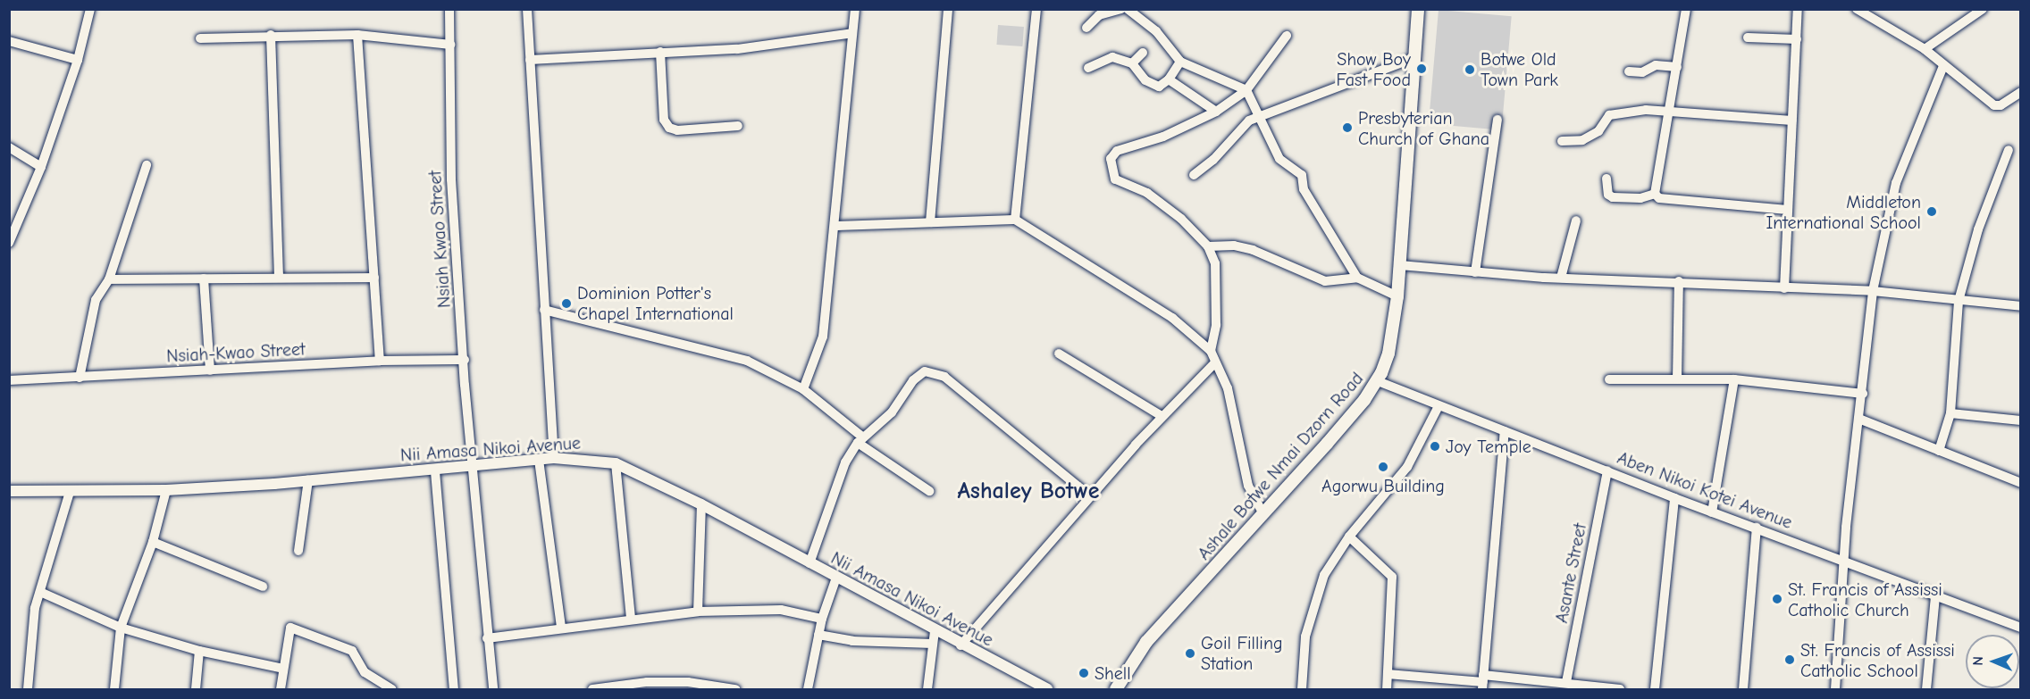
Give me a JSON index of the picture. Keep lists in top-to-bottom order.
{
  "streets": {
    "main road": ["Ashale Botwe Nmai Dzorn Road"],
    "street": [
      "Nsiah Kwao Street",
      "Nsiah-Kwao Street",
      "Nii Amasa Nikoi Avenue",
      "Aben Nikoi Kotei Avenue",
      "Asante Street"
    ]
  },
  "crossings": [
    ["Nsiah Kwao Street", "Nsiah-Kwao Street"],
    ["Nsiah Kwao Street", "Nii Amasa Nikoi Avenue"],
    ["Ashale Botwe Nmai Dzorn Road", "Aben Nikoi Kotei Avenue"],
    ["Aben Nikoi Kotei Avenue", "Asante Street"]
  ],
  "districts": ["Ashaley Botwe"],
  "places": [
    "Show Boy Fast Food",
    "Botwe Old Town Park",
    "Presbyterian Church of Ghana",
    "Middleton International School",
    "Dominion Potter's Chapel International",
    "Joy Temple",
    "Agorwu Building",
    "St. Francis of Assissi Catholic Church",
    "Goil Filling Station",
    "St. Francis of Assissi Catholic School",
    "Shell"
  ],
  "north": "left"
}
